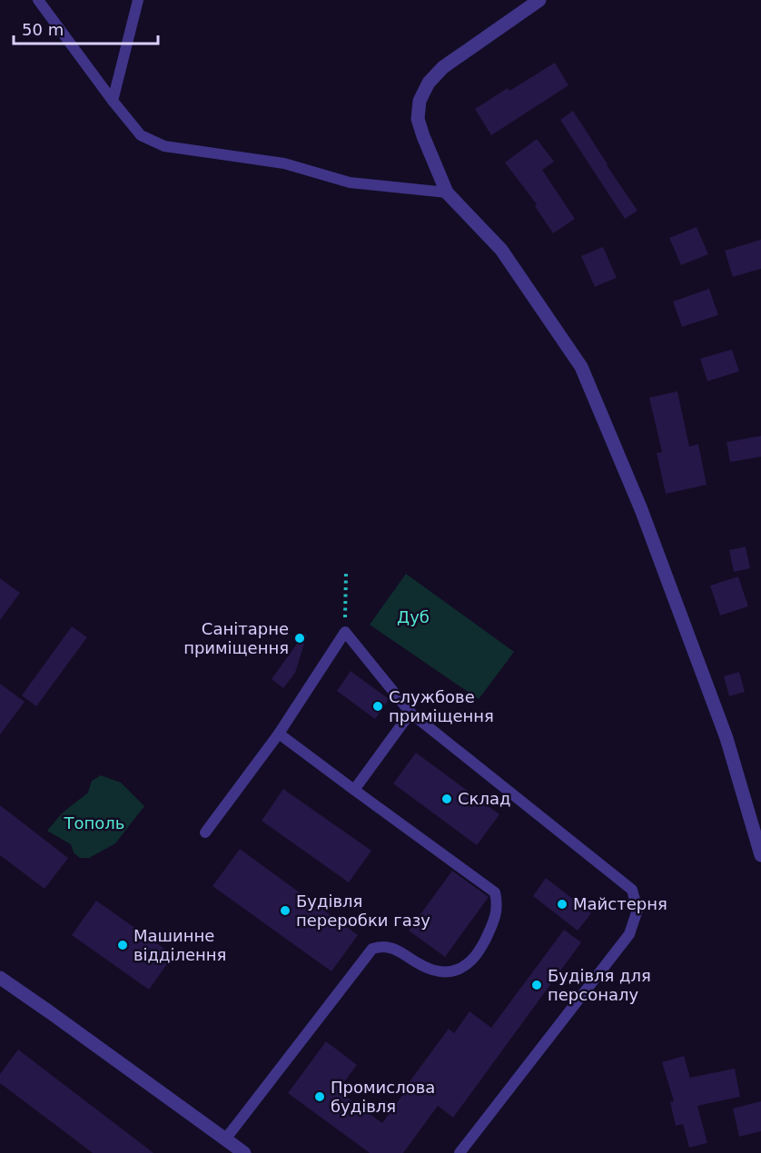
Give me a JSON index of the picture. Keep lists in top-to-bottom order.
{
  "parks": ["Дуб", "Тополь"],
  "places": [
    "Санітарне приміщення",
    "Службове приміщення",
    "Склад",
    "Майстерня",
    "Будівля переробки газу",
    "Машинне відділення",
    "Будівля для персоналу",
    "Промислова будівля"
  ],
  "scale_bar": "50 m"
}
